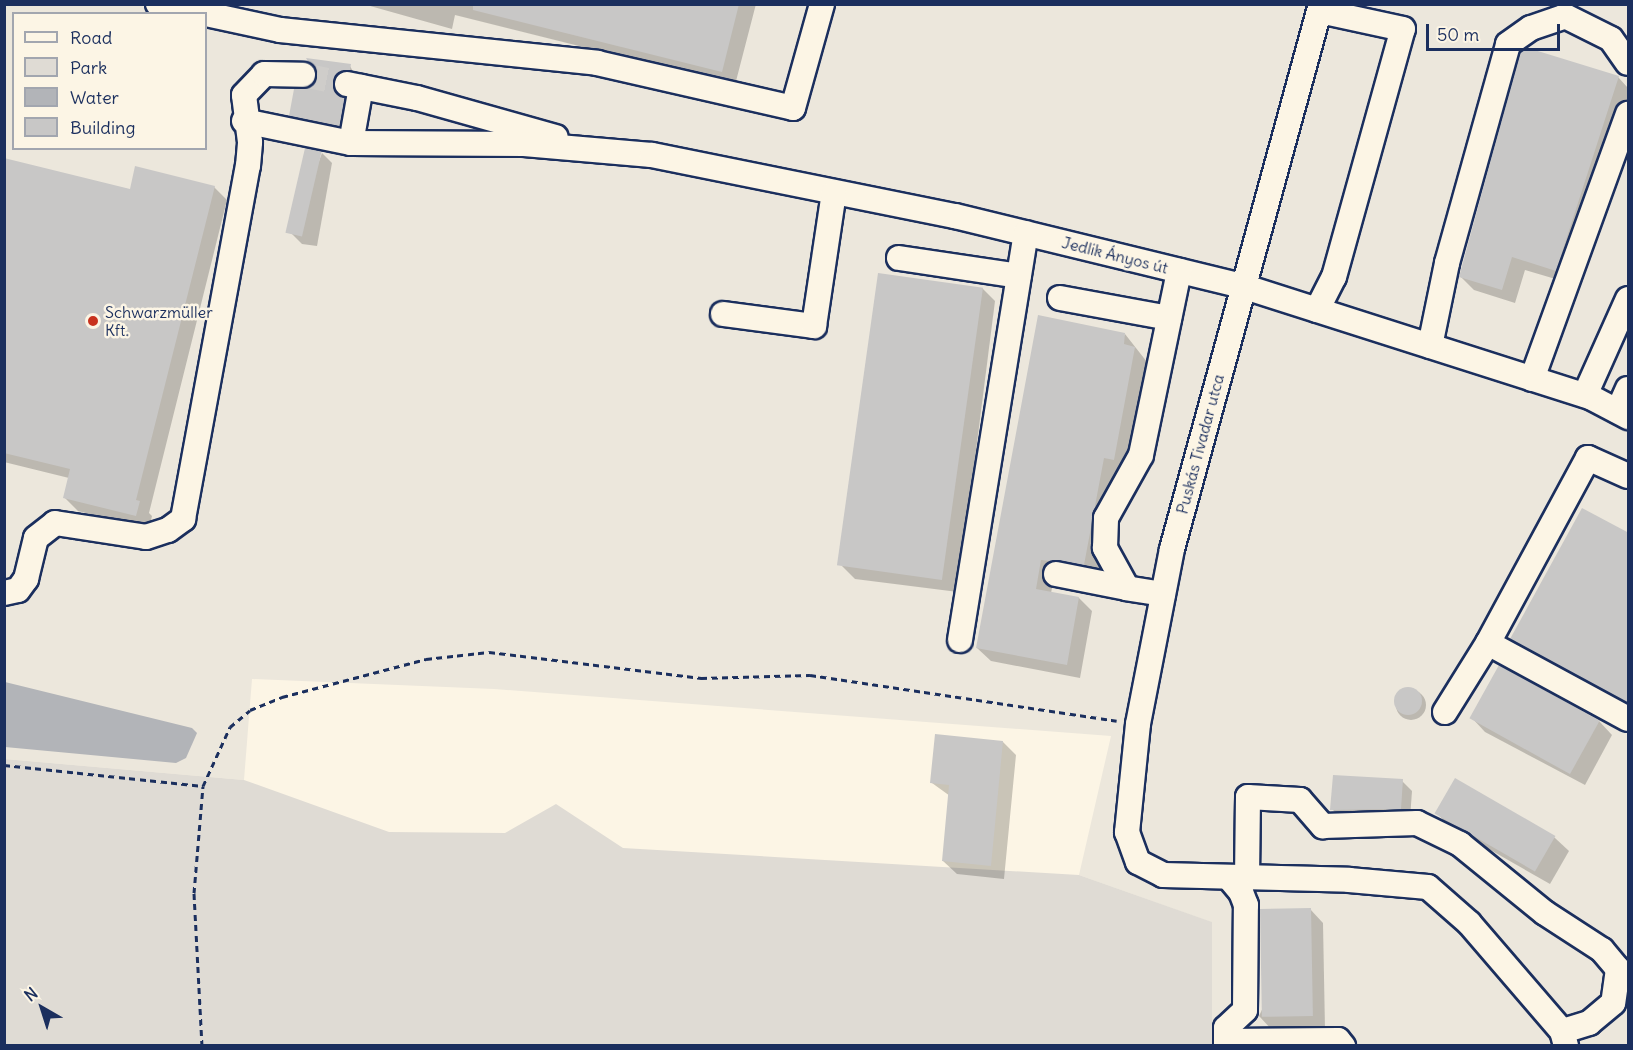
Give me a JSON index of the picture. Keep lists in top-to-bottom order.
{
  "streets": {
    "street": ["Jedlik Ányos út", "Puskás Tivadar utca"]
  },
  "crossings": [
    ["Jedlik Ányos út", "Puskás Tivadar utca"]
  ],
  "places": ["Schwarzmüller Kft."],
  "legend": [
    "Road",
    "Park",
    "Water",
    "Building"
  ],
  "scale_bar": "50 m",
  "north": "top left"
}
